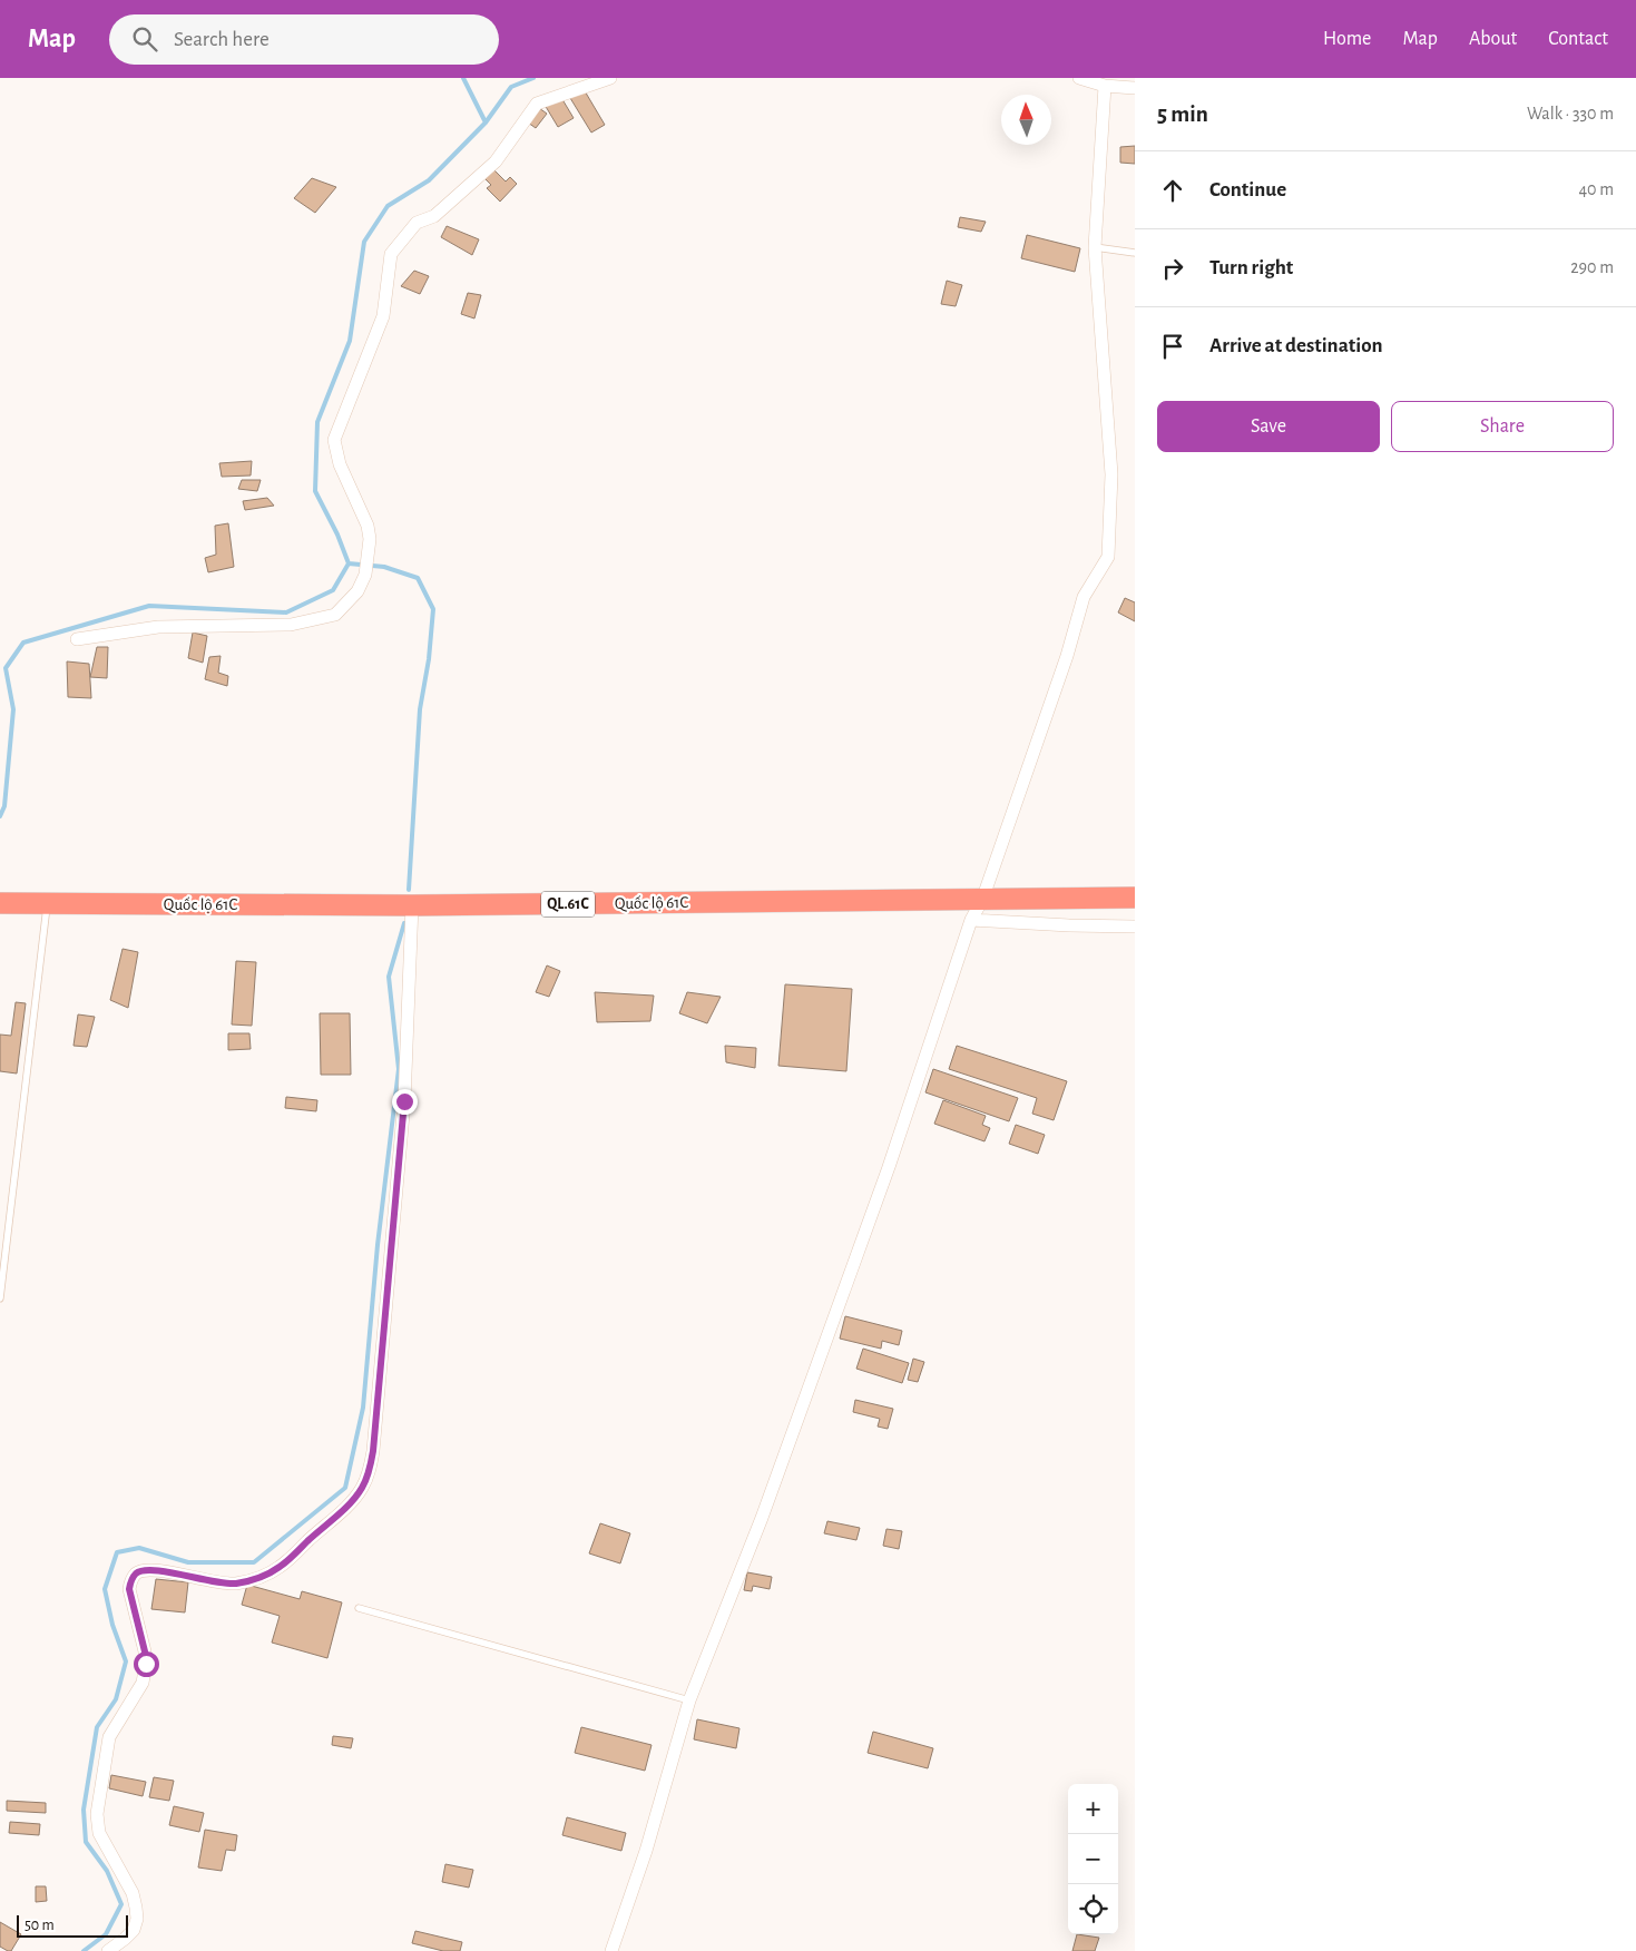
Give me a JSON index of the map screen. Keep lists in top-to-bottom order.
{
  "streets": {
    "highway": ["Quốc lộ 61C", "QL.61C"]
  },
  "scale_bar": "50 m",
  "north": "top",
  "page": {
    "header": "Map",
    "search": "Search here",
    "nav": [
      "Home",
      "Map",
      "About",
      "Contact"
    ],
    "heading": ["5 min", "Walk · 330 m"],
    "list": [
      ["Continue", "40 m"],
      ["Turn right", "290 m"],
      "Arrive at destination"
    ],
    "buttons": ["Save", "Share"],
    "map_buttons": ["+", "−"],
    "scale": "50 m"
  }
}
